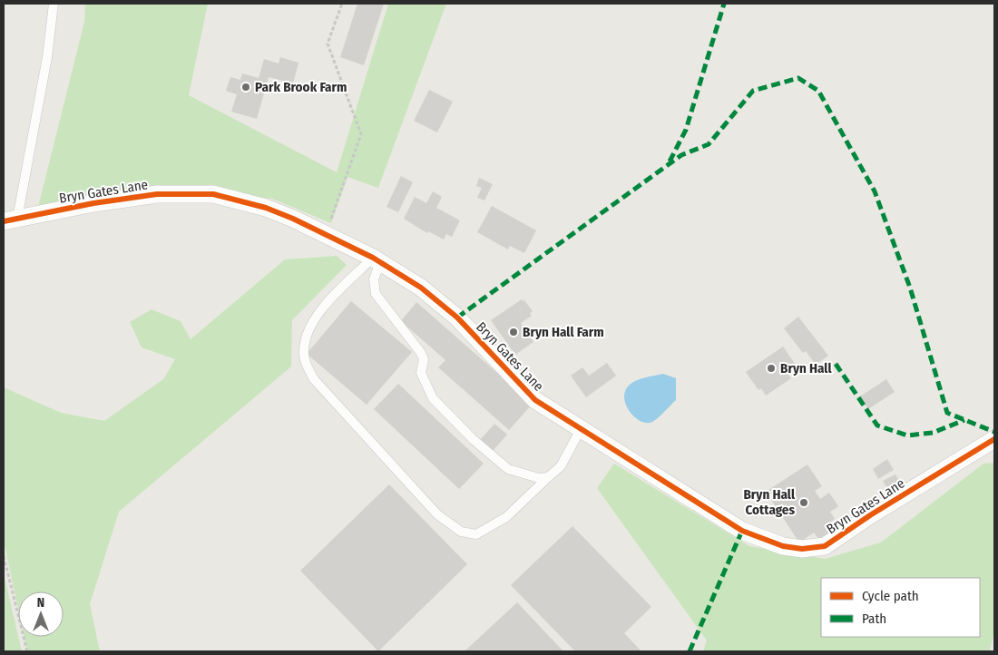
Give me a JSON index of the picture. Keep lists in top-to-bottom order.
{
  "streets": {
    "street": ["Bryn Gates Lane"]
  },
  "places": [
    "Park Brook Farm",
    "Bryn Hall Farm",
    "Bryn Hall",
    "Bryn Hall Cottages"
  ],
  "legend": ["Cycle path", "Path"],
  "north": "top"
}
